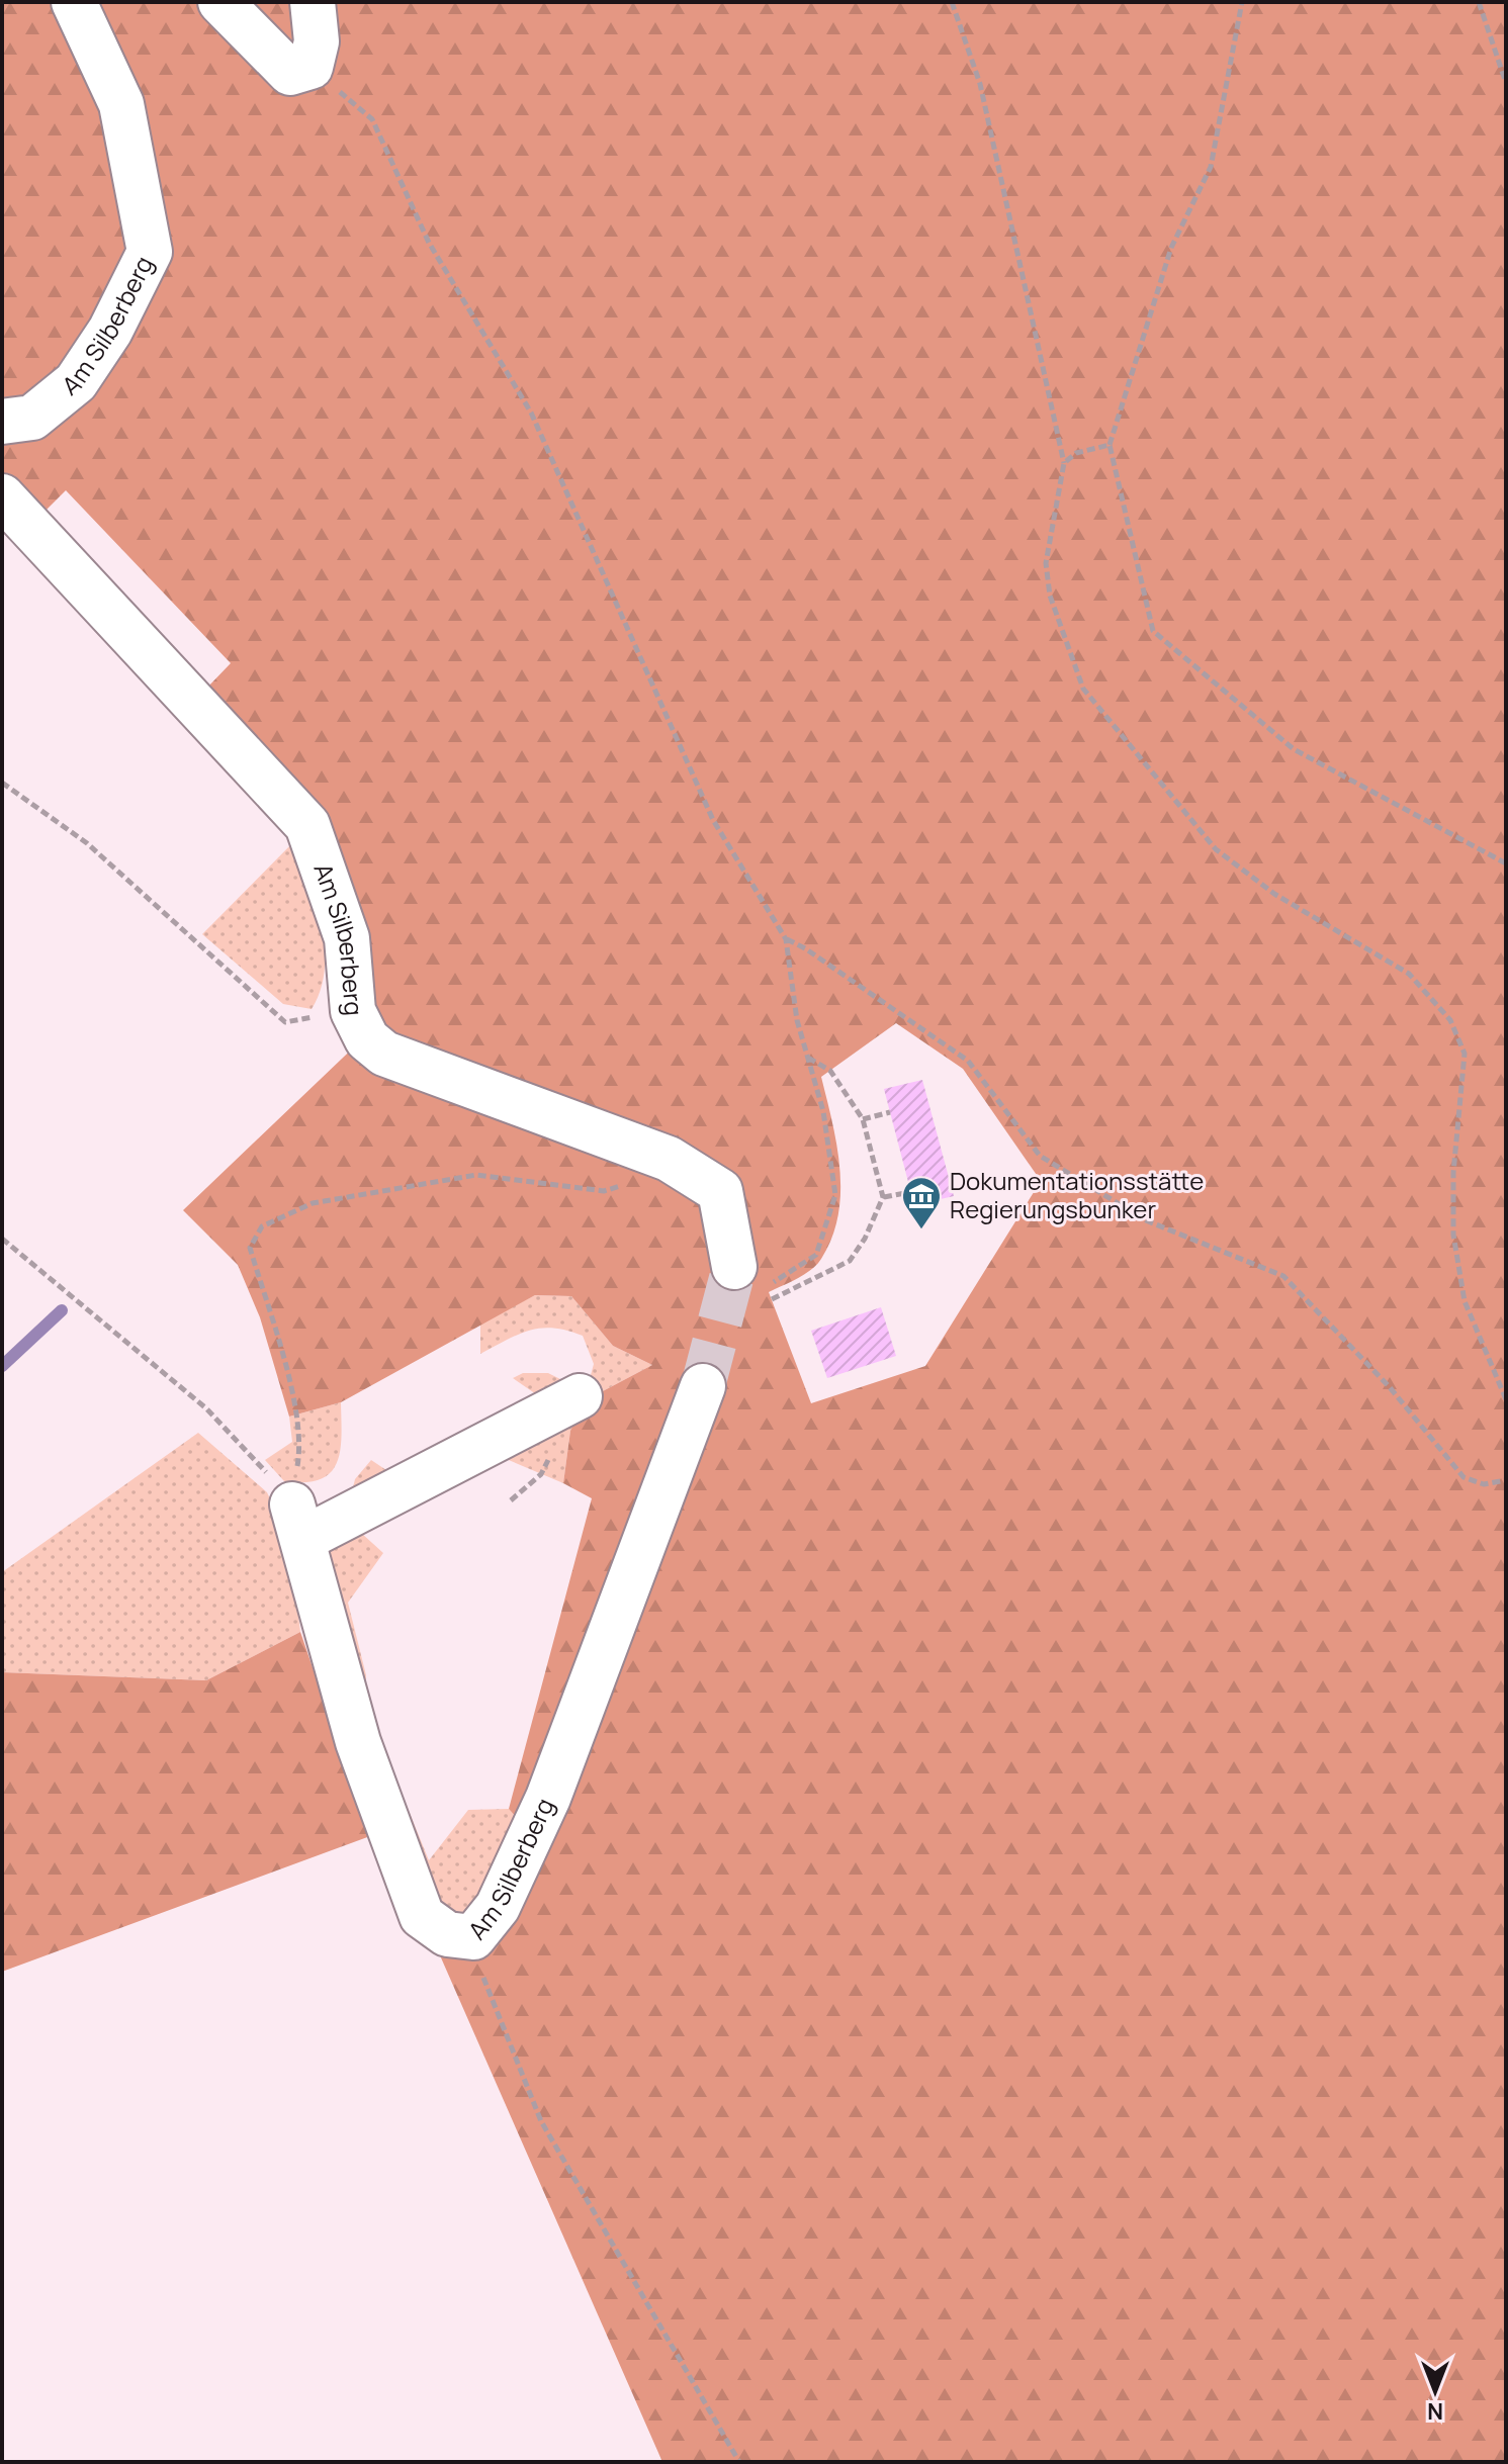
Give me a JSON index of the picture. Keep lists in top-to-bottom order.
{
  "streets": {
    "lane": ["Am Silberberg"]
  },
  "places": {
    "museum": ["Dokumentationsstätte Regierungsbunker"]
  },
  "north": "bottom"
}
